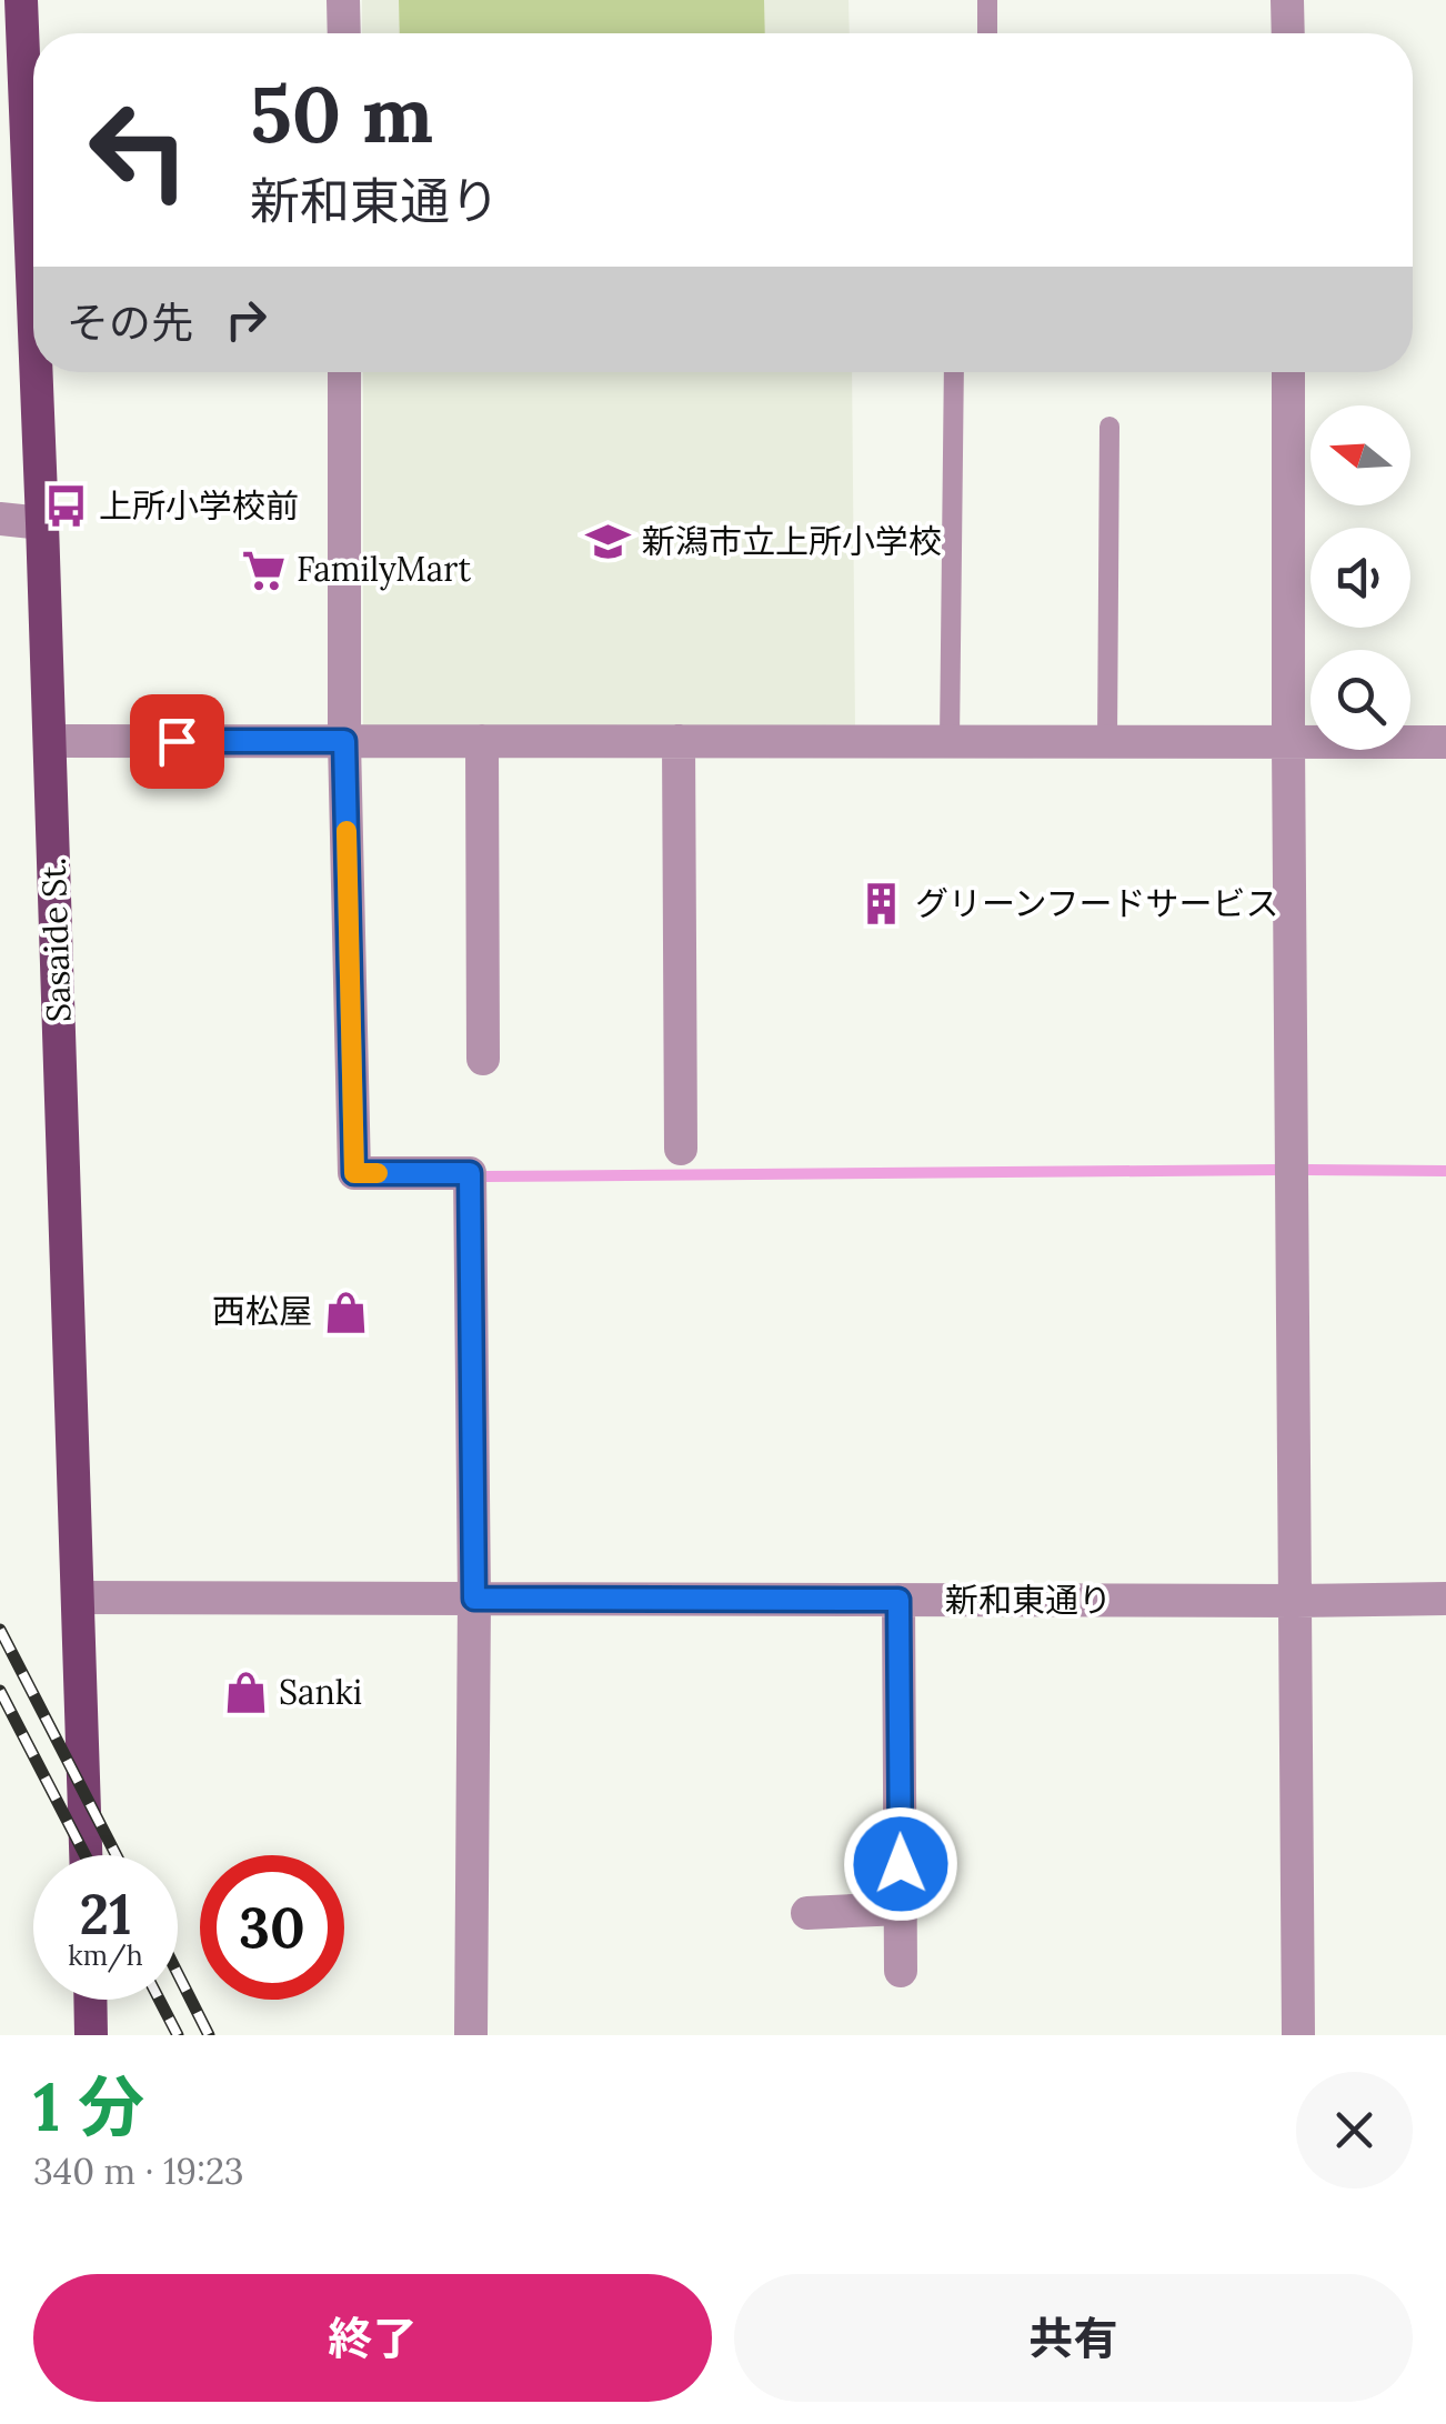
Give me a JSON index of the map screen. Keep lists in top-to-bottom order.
{
  "streets": {
    "main road": ["Sasaide St."],
    "street": ["新和東通り"]
  },
  "crossings": [
    ["Sasaide St.", "新和東通り"]
  ],
  "places": {
    "bus stop": ["上所小学校前"],
    "school or university": ["新潟市立上所小学校"],
    "supermarket": ["FamilyMart"],
    "building": ["グリーンフードサービス"],
    "shop": ["西松屋", "Sanki"]
  },
  "north": "left",
  "page": {
    "turn": ["50 m", "新和東通り"],
    "then": "その先",
    "speed": "21 km/h",
    "limit": "30",
    "heading": ["1 分", "340 m · 19:23"],
    "buttons": ["終了", "共有"]
  }
}
